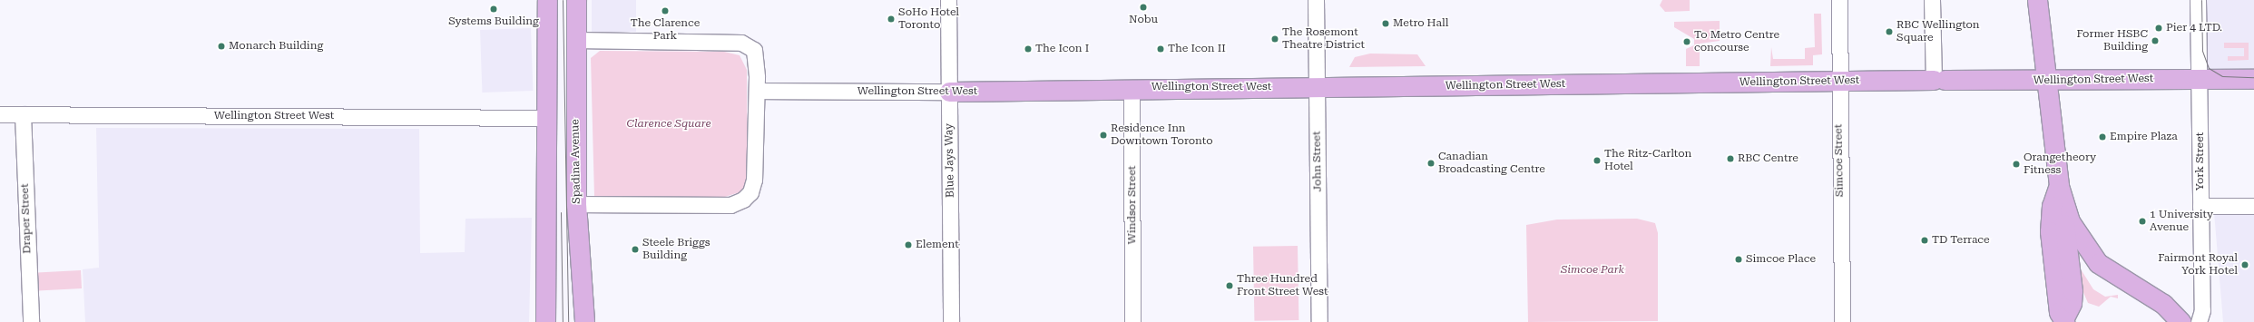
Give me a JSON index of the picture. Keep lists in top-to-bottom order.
{
  "streets": {
    "main road": ["Wellington Street West", "Spadina Avenue"],
    "street": [
      "Blue Jays Way",
      "Simcoe Street",
      "John Street",
      "York Street",
      "Windsor Street",
      "Draper Street"
    ]
  },
  "crossings": [
    ["Wellington Street West", "Blue Jays Way"],
    ["Wellington Street West", "Simcoe Street"],
    ["Wellington Street West", "John Street"],
    ["Wellington Street West", "York Street"],
    ["Wellington Street West", "Windsor Street"],
    ["Wellington Street West", "Draper Street"]
  ],
  "parks": ["Clarence Square", "Simcoe Park"],
  "places": [
    "Nobu",
    "Systems Building",
    "The Clarence Park",
    "SoHo Hotel Toronto",
    "Metro Hall",
    "Pier 4 LTD.",
    "RBC Wellington Square",
    "The Rosemont Theatre District",
    "Former HSBC Building",
    "To Metro Centre concourse",
    "Monarch Building",
    "The Icon I",
    "The Icon II",
    "Residence Inn Downtown Toronto",
    "Empire Plaza",
    "RBC Centre",
    "The Ritz-Carlton Hotel",
    "Canadian Broadcasting Centre",
    "Orangetheory Fitness",
    "1 University Avenue",
    "TD Terrace",
    "Element",
    "Steele Briggs Building",
    "Simcoe Place",
    "Fairmont Royal York Hotel",
    "Three Hundred Front Street West"
  ]
}
